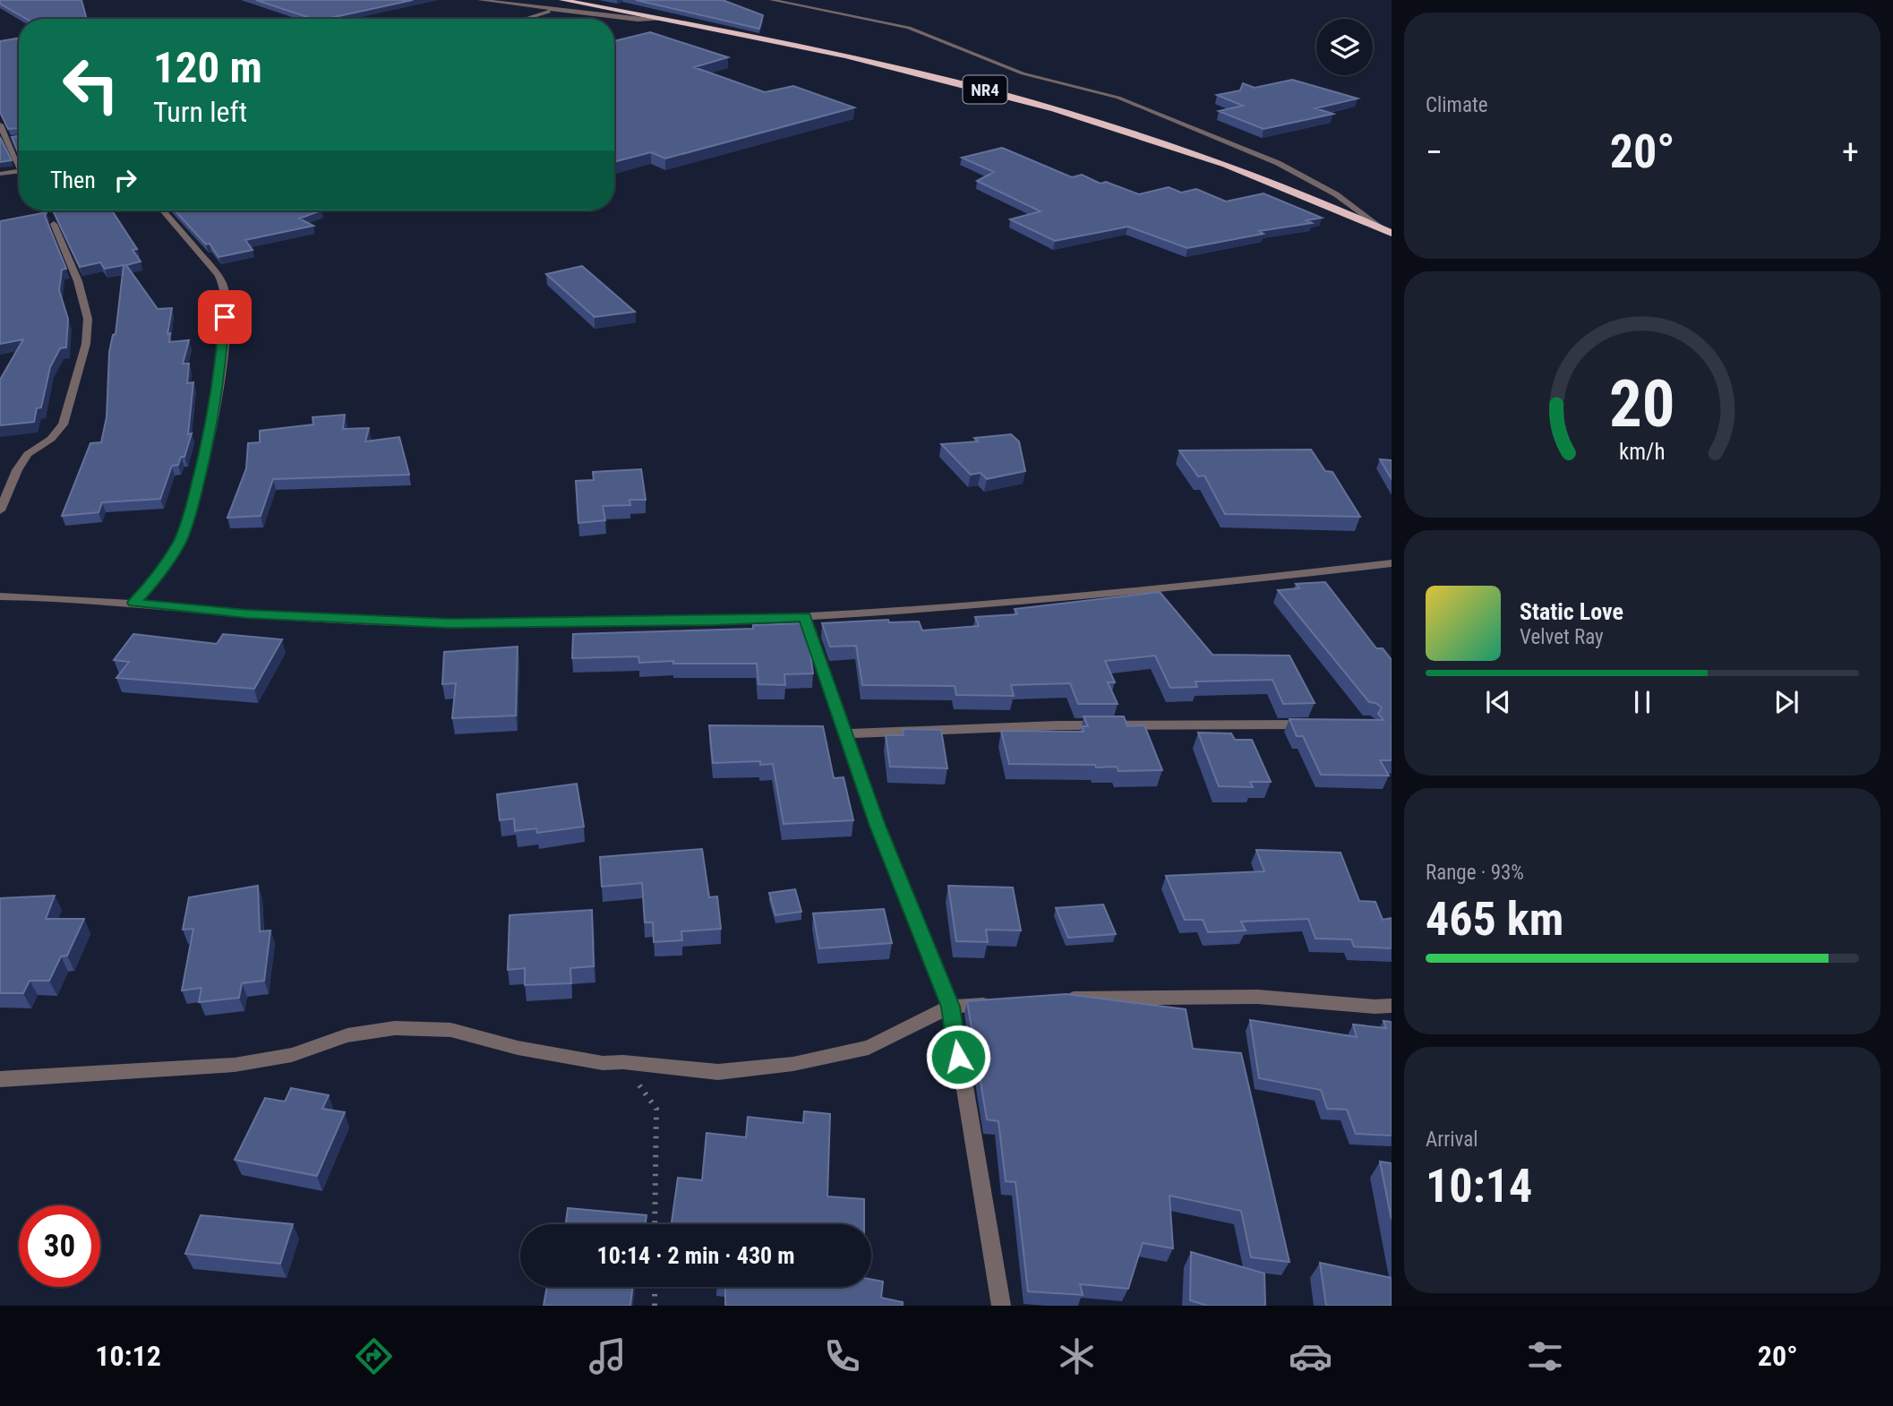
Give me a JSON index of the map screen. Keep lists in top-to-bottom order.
{
  "streets": {
    "highway": ["NR4"]
  },
  "page": {
    "tile": [
      "Climate",
      ["Range · 93%", "465 km"],
      ["Arrival", "10:14"]
    ],
    "turn": ["120 m", "Turn left"],
    "heat": ["−", "20°", "+"],
    "then": "Then",
    "song": ["Static Love", "Velvet Ray"],
    "limit": "30",
    "trip": "10:14 · 2 min · 430 m",
    "tabs": ["10:12", "20°"],
    "gauge": ["20", "km/h"]
  }
}
